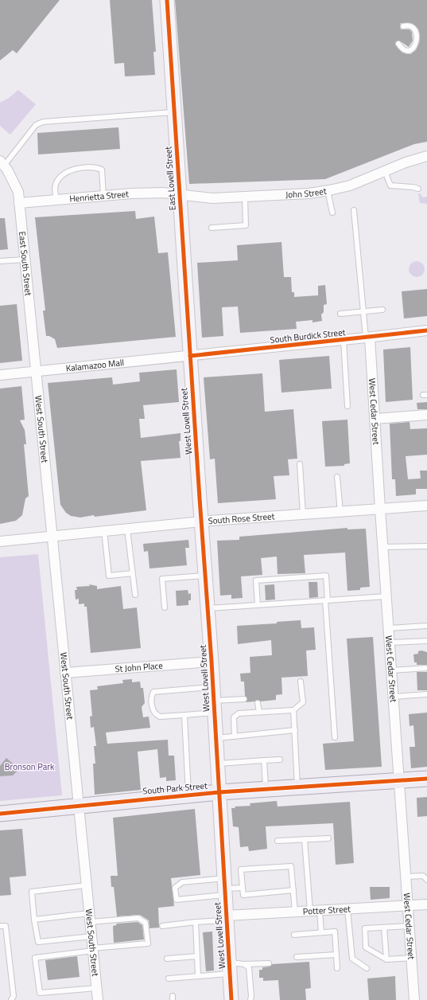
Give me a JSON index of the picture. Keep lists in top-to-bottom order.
{
  "streets": {
    "main road": ["South Park Street"],
    "street": [
      "East Lovell Street",
      "John Street",
      "Henrietta Street",
      "East South Street",
      "South Burdick Street",
      "Kalamazoo Mall",
      "West Cedar Street",
      "West Lovell Street",
      "West South Street",
      "South Rose Street",
      "St John Place",
      "Potter Street"
    ]
  },
  "crossings": [
    ["East Lovell Street", "John Street"],
    ["East Lovell Street", "Henrietta Street"],
    ["East Lovell Street", "South Burdick Street"],
    ["East Lovell Street", "Kalamazoo Mall"],
    ["East Lovell Street", "West Lovell Street"],
    ["John Street", "Henrietta Street"],
    ["Henrietta Street", "East South Street"],
    ["East South Street", "Kalamazoo Mall"],
    ["East South Street", "West South Street"],
    ["South Burdick Street", "Kalamazoo Mall"],
    ["South Burdick Street", "West Cedar Street"],
    ["South Burdick Street", "West Lovell Street"],
    ["Kalamazoo Mall", "West Lovell Street"],
    ["Kalamazoo Mall", "West South Street"],
    ["West Cedar Street", "South Rose Street"],
    ["West Cedar Street", "South Park Street"],
    ["West Cedar Street", "Potter Street"],
    ["West Lovell Street", "South Rose Street"],
    ["West Lovell Street", "St John Place"],
    ["West Lovell Street", "South Park Street"],
    ["West Lovell Street", "Potter Street"],
    ["West South Street", "South Rose Street"],
    ["West South Street", "St John Place"],
    ["West South Street", "South Park Street"]
  ],
  "parks": ["Bronson Park"]
}
